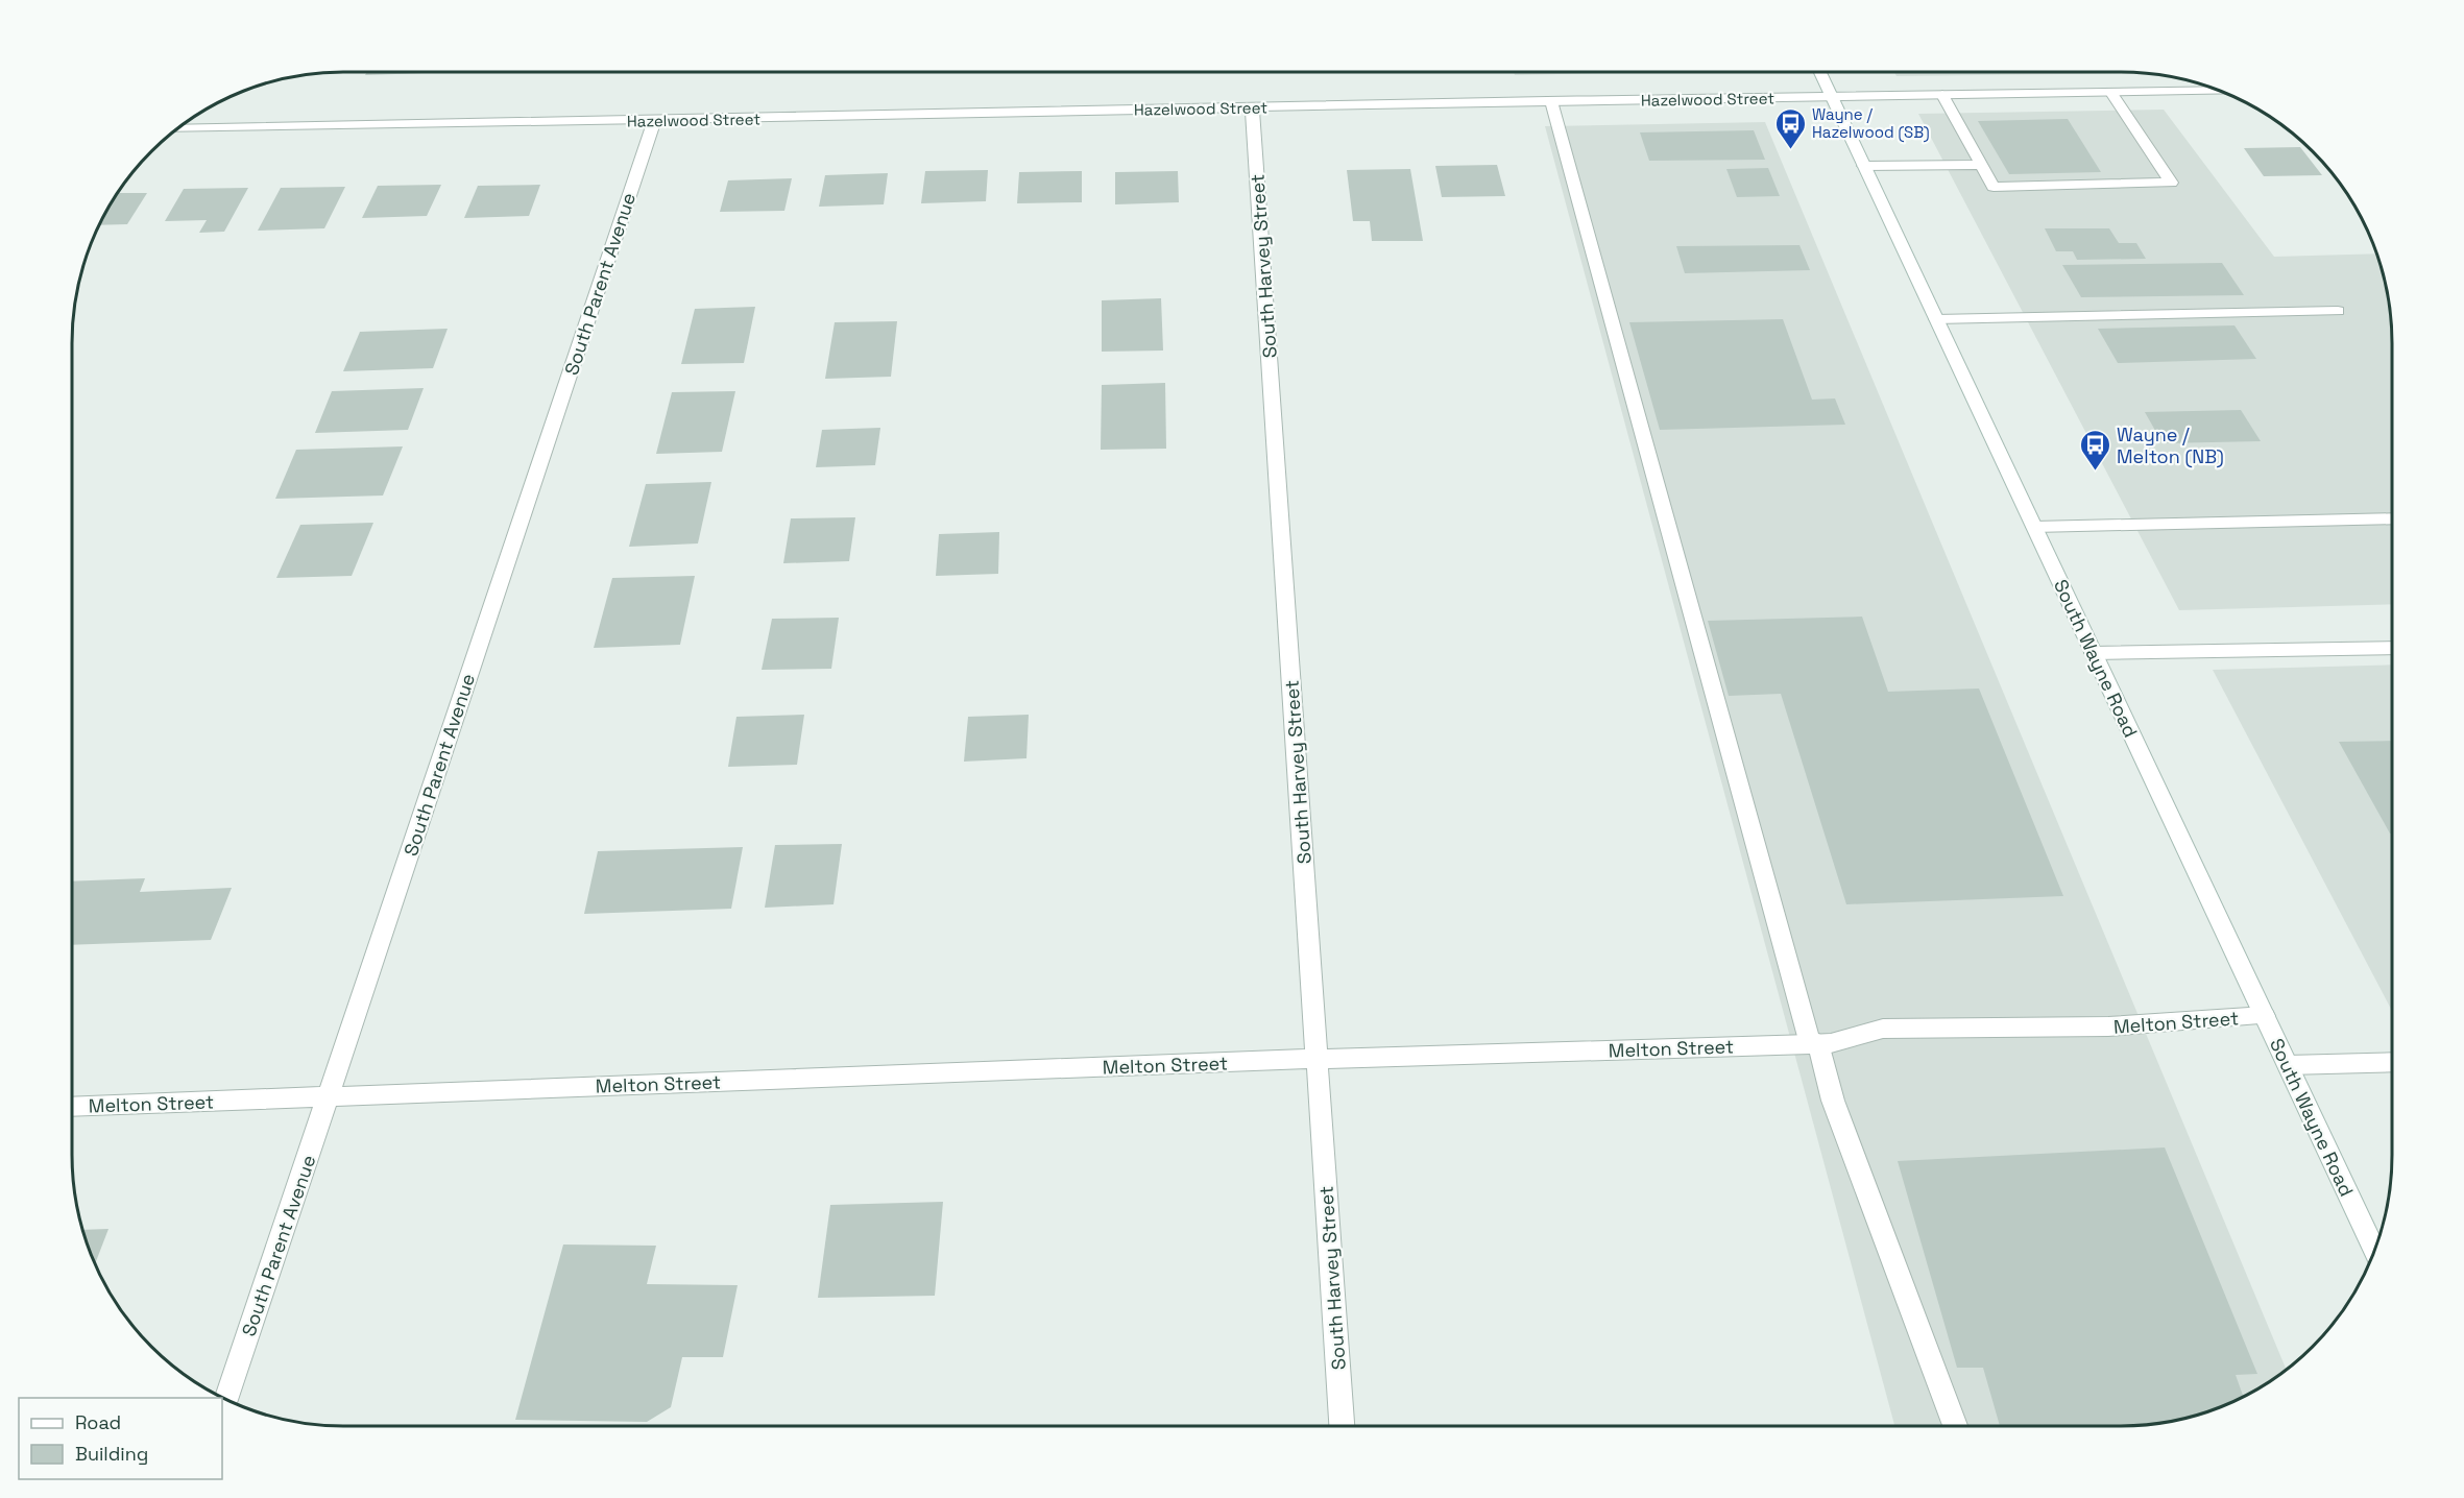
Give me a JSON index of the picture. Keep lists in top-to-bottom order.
{
  "streets": {
    "street": [
      "Hazelwood Street",
      "South Harvey Street",
      "South Parent Avenue",
      "South Wayne Road",
      "Melton Street"
    ]
  },
  "crossings": [
    ["Hazelwood Street", "South Harvey Street"],
    ["Hazelwood Street", "South Parent Avenue"],
    ["Hazelwood Street", "South Wayne Road"],
    ["South Harvey Street", "Melton Street"],
    ["South Parent Avenue", "Melton Street"],
    ["South Wayne Road", "Melton Street"]
  ],
  "places": {
    "bus stop": ["Wayne / Hazelwood (SB)", "Wayne / Melton (NB)"]
  },
  "legend": ["Road", "Building"]
}
